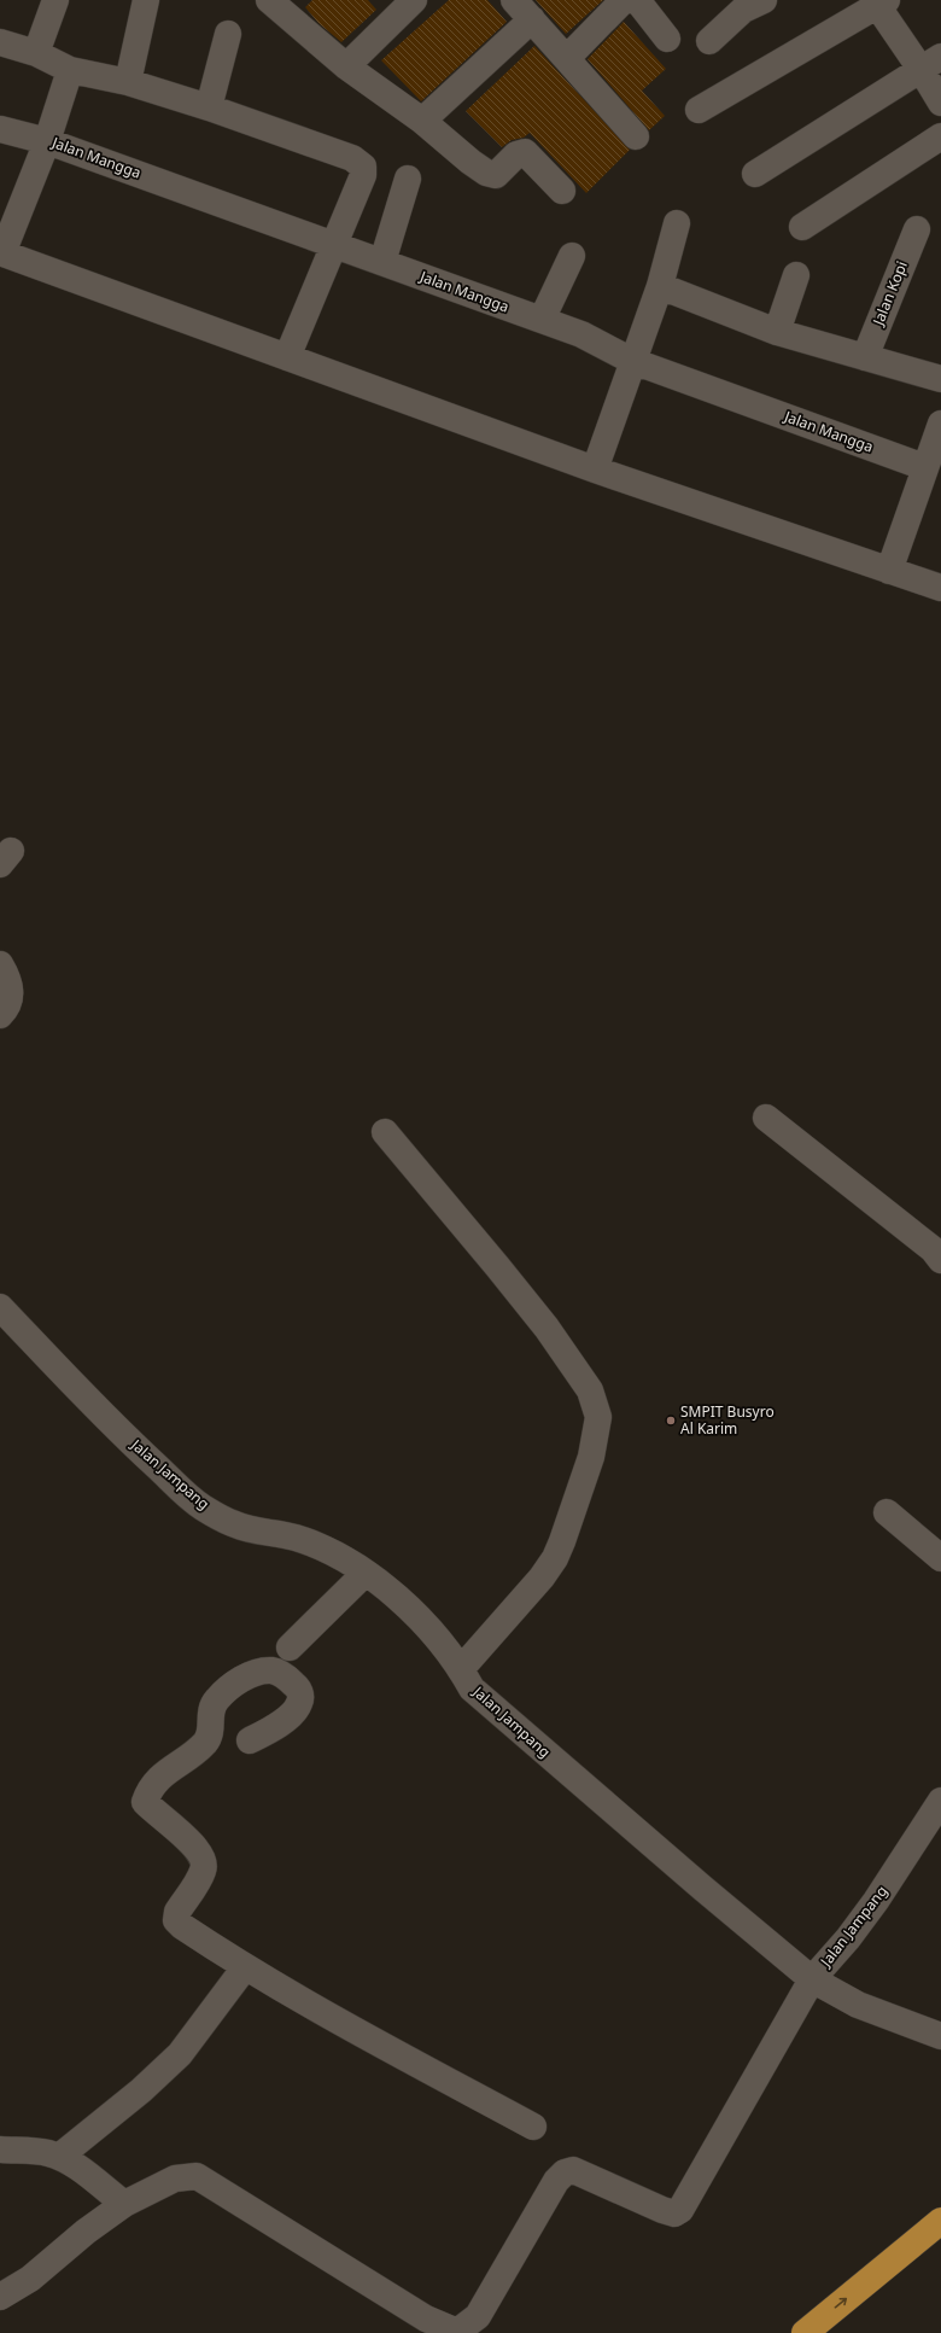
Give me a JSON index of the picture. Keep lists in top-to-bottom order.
{
  "streets": {
    "street": ["Jalan Mangga", "Jalan Kopi", "Jalan Jampang"]
  },
  "places": ["SMPIT Busyro Al Karim"]
}
